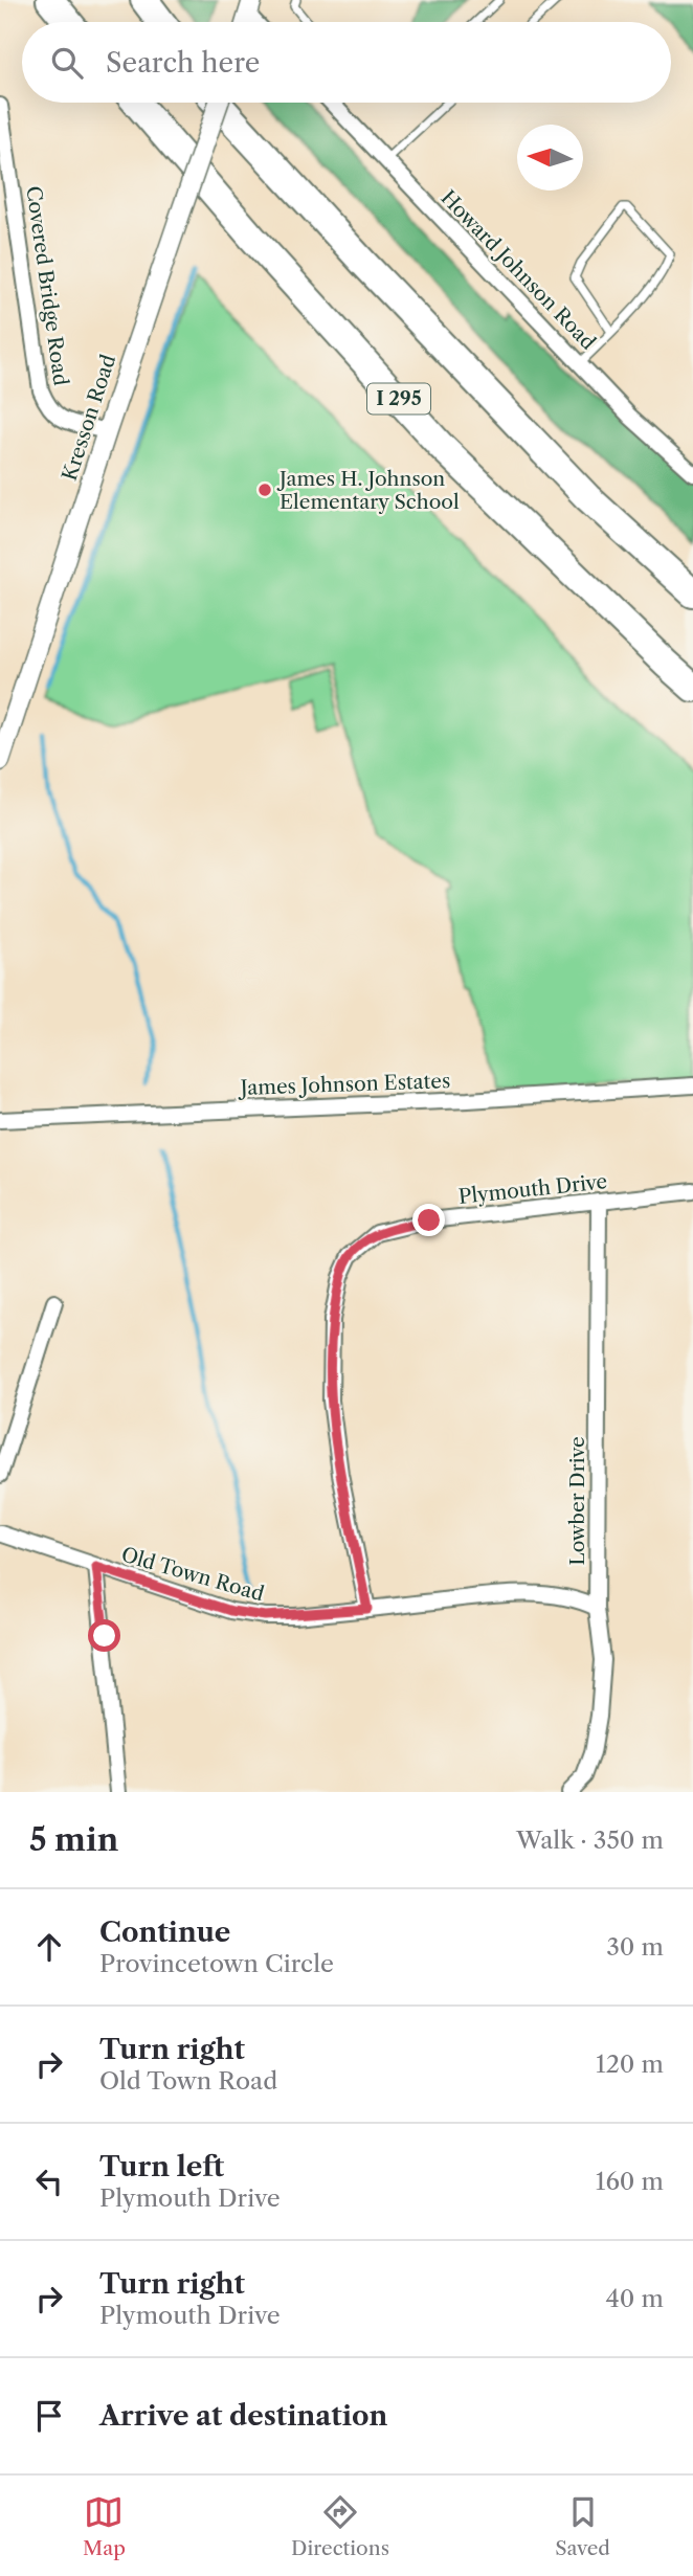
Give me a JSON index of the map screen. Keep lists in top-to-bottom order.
{
  "streets": {
    "highway": ["I 295"],
    "street": [
      "Howard Johnson Road",
      "Covered Bridge Road",
      "Kresson Road",
      "James Johnson Estates",
      "Plymouth Drive",
      "Lowber Drive",
      "Old Town Road"
    ]
  },
  "crossings": [
    ["Covered Bridge Road", "Kresson Road"],
    ["Plymouth Drive", "Lowber Drive"],
    ["Plymouth Drive", "Old Town Road"],
    ["Lowber Drive", "Old Town Road"]
  ],
  "places": ["James H. Johnson Elementary School"],
  "north": "left",
  "page": {
    "search": "Search here",
    "heading": ["5 min", "Walk · 350 m"],
    "list": [
      ["Continue", "Provincetown Circle", "30 m"],
      ["Turn right", "Old Town Road", "120 m"],
      ["Turn left", "Plymouth Drive", "160 m"],
      ["Turn right", "Plymouth Drive", "40 m"],
      "Arrive at destination"
    ],
    "nav": ["Map", "Directions", "Saved"]
  }
}
